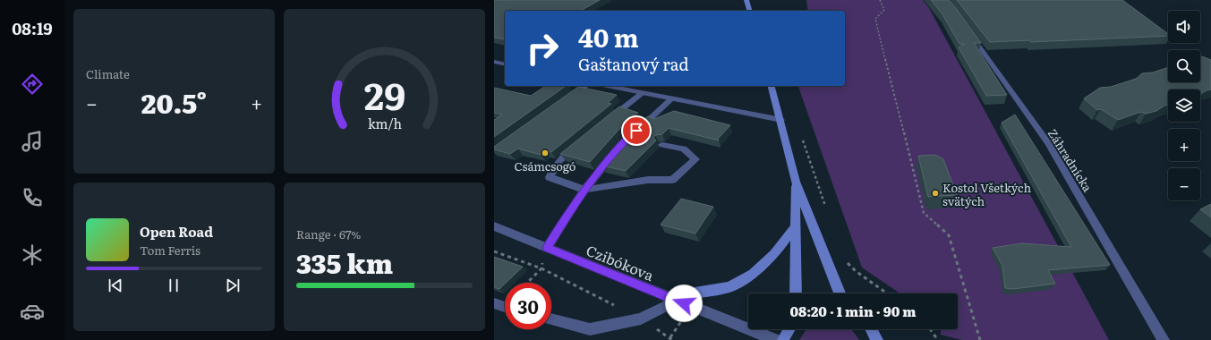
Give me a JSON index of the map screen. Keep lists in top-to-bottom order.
{
  "streets": {
    "street": ["Záhradnícka", "Czibókova"]
  },
  "places": ["Csámcsogó", "Kostol Všetkých svätých"],
  "page": {
    "tabs": "08:19",
    "tile": [
      "Climate",
      ["Range · 67%", "335 km"]
    ],
    "map_buttons": ["+", "−"],
    "turn": ["40 m", "Gaštanový rad"],
    "heat": ["−", "20.5°", "+"],
    "song": ["Open Road", "Tom Ferris"],
    "limit": "30",
    "trip": "08:20 · 1 min · 90 m",
    "gauge": ["29", "km/h"]
  }
}
